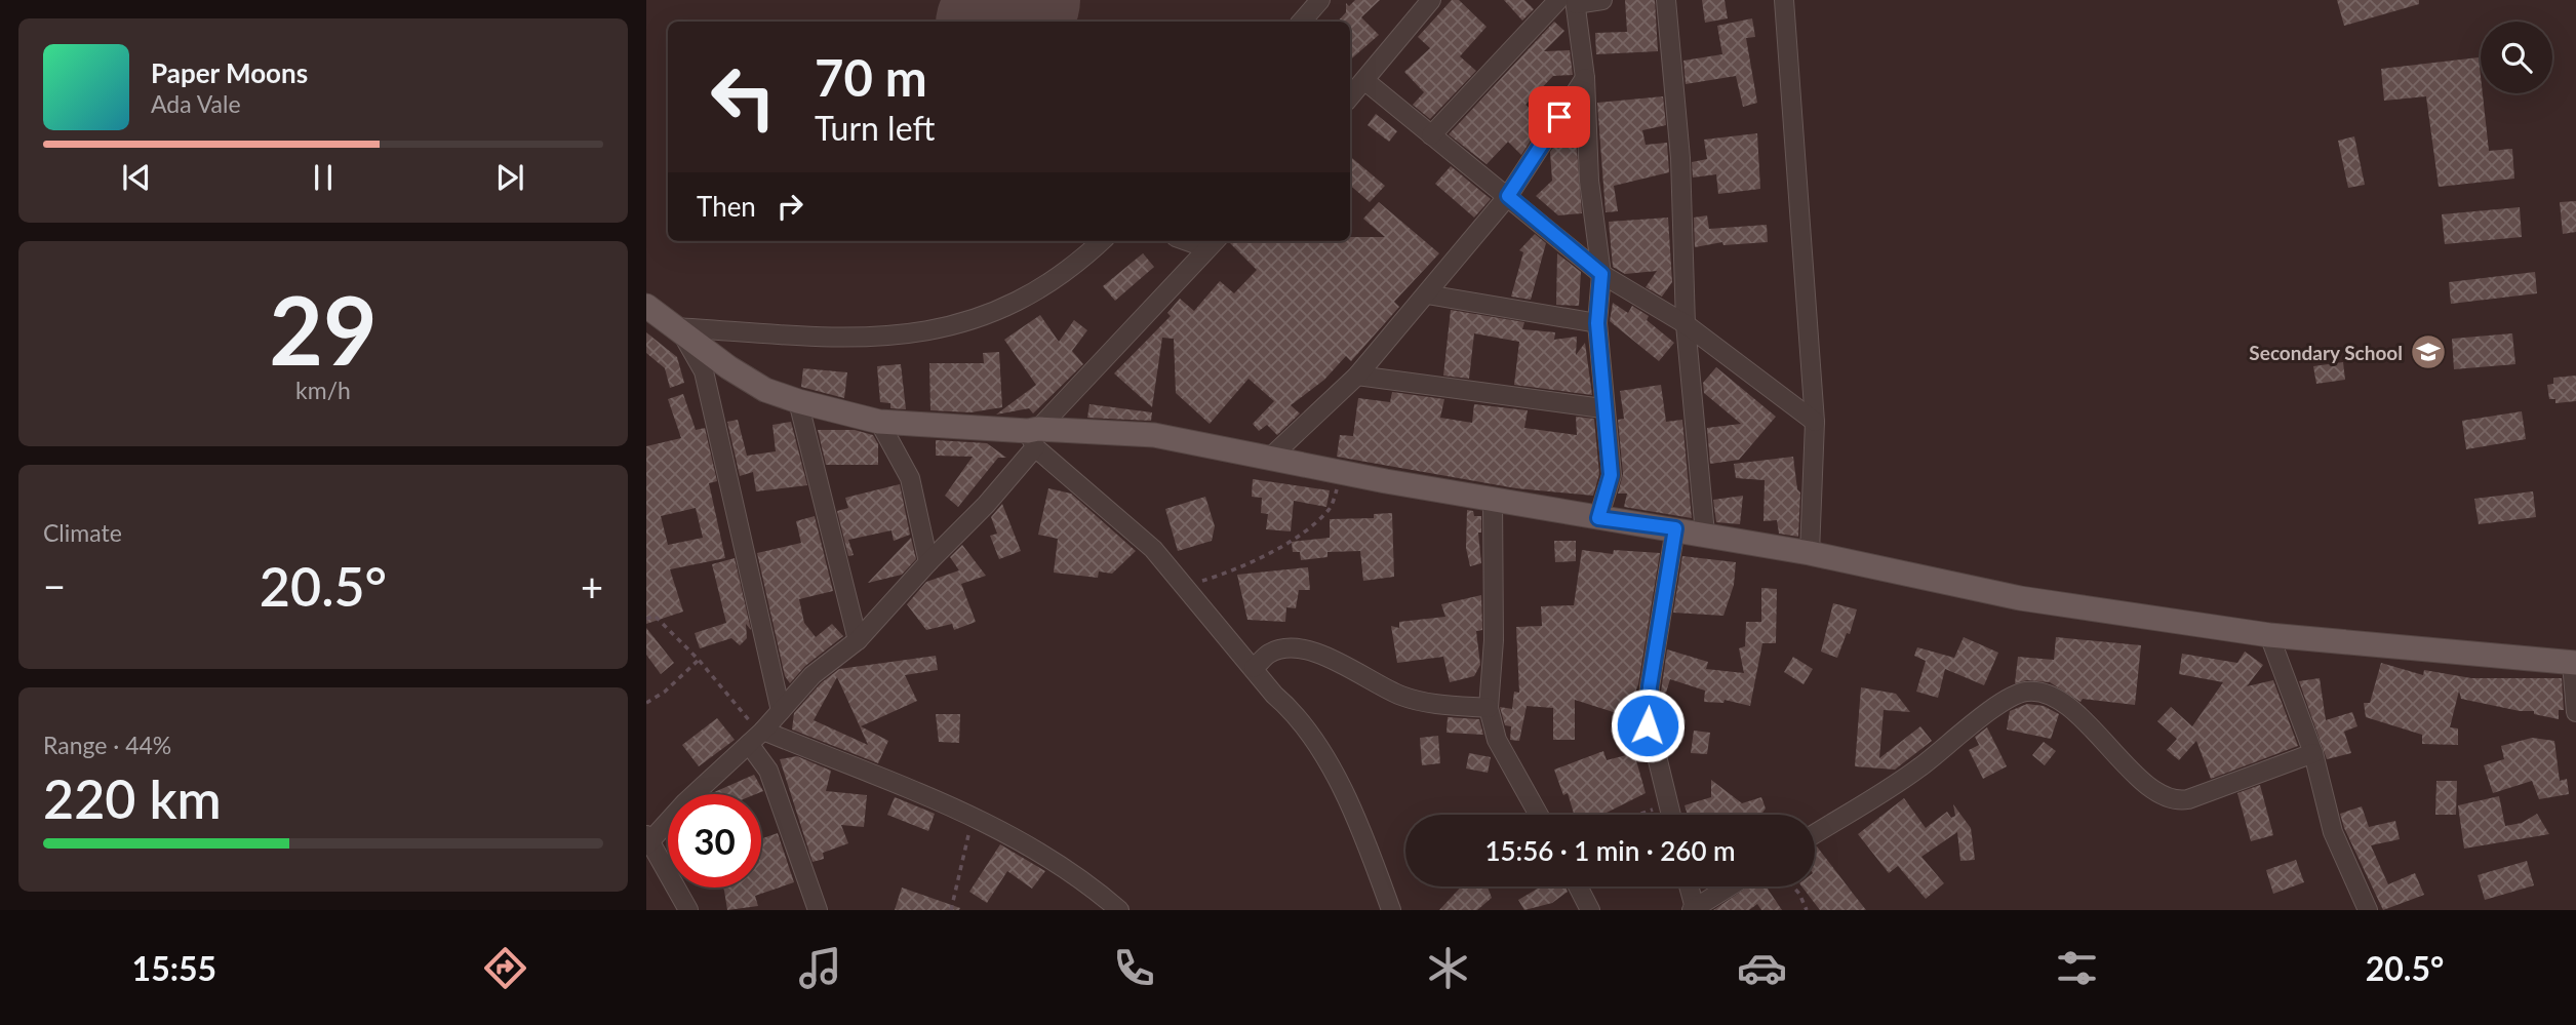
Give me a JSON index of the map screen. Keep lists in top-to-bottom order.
{
  "places": {
    "school or university": ["Secondary School"]
  },
  "page": {
    "turn": ["70 m", "Turn left"],
    "song": ["Paper Moons", "Ada Vale"],
    "then": "Then",
    "tile": [
      ["29", "km/h"],
      "Climate",
      ["Range · 44%", "220 km"]
    ],
    "heat": ["−", "20.5°", "+"],
    "limit": "30",
    "trip": "15:56 · 1 min · 260 m",
    "tabs": ["15:55", "20.5°"]
  }
}
